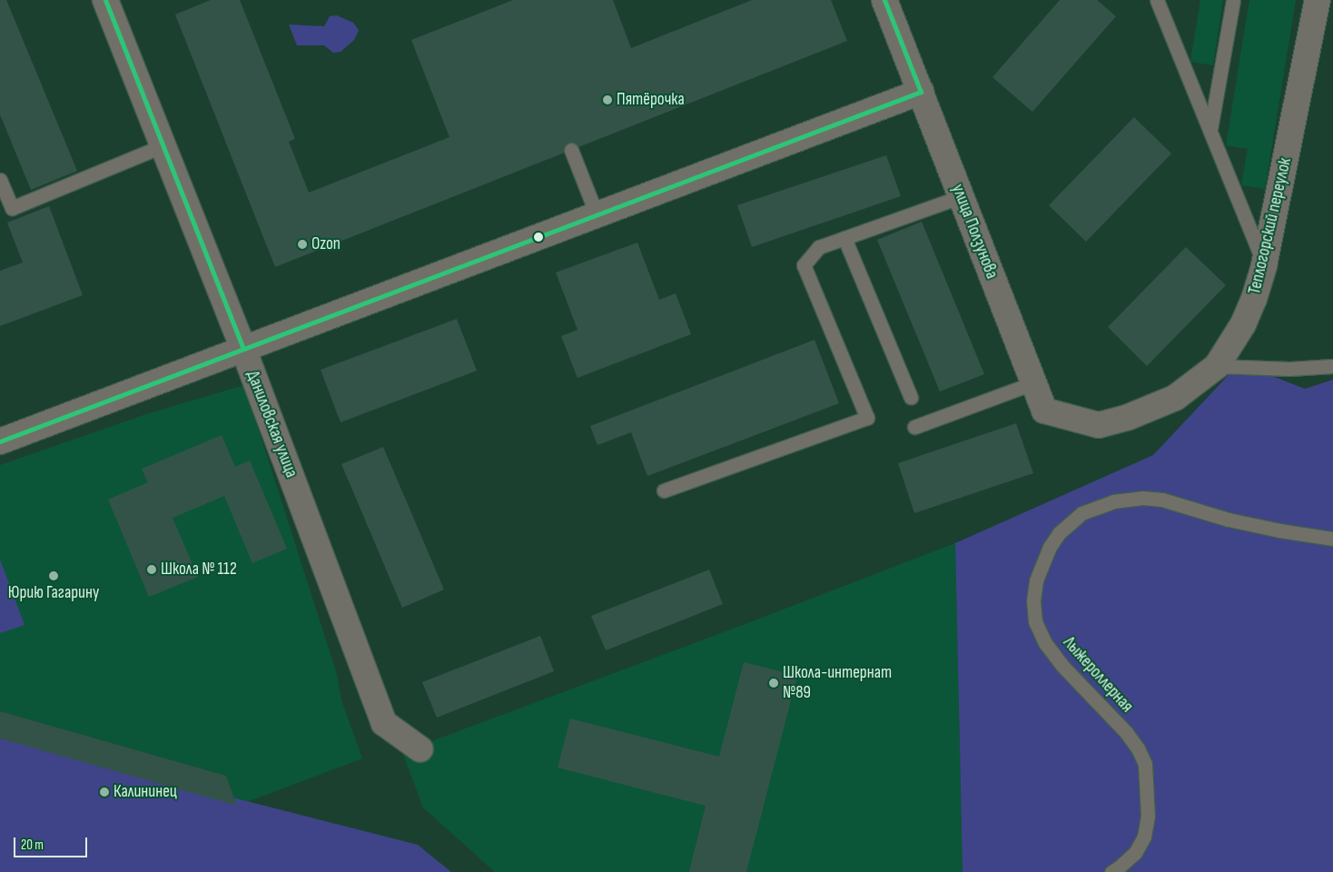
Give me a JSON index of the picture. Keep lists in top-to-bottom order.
{
  "streets": {
    "street": ["Теплогорский переулок", "улица Ползунова", "Даниловская улица"],
    "lane": ["Лыжероллерная"]
  },
  "crossings": [
    ["Теплогорский переулок", "улица Ползунова"]
  ],
  "places": [
    "Пятёрочка",
    "Ozon",
    "Школа № 112",
    "Юрию Гагарину",
    "Школа-интернат №89",
    "Калининец"
  ],
  "scale_bar": "20 m"
}
